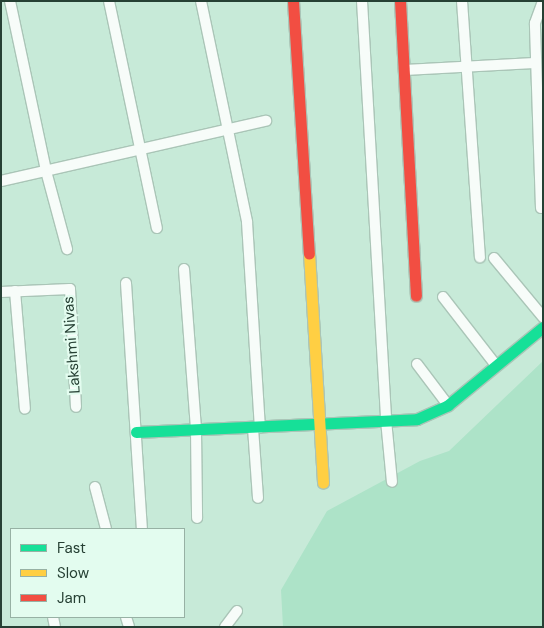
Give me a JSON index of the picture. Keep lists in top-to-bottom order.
{
  "streets": {
    "street": ["Lakshmi Nivas"]
  },
  "legend": ["Fast", "Slow", "Jam"]
}
